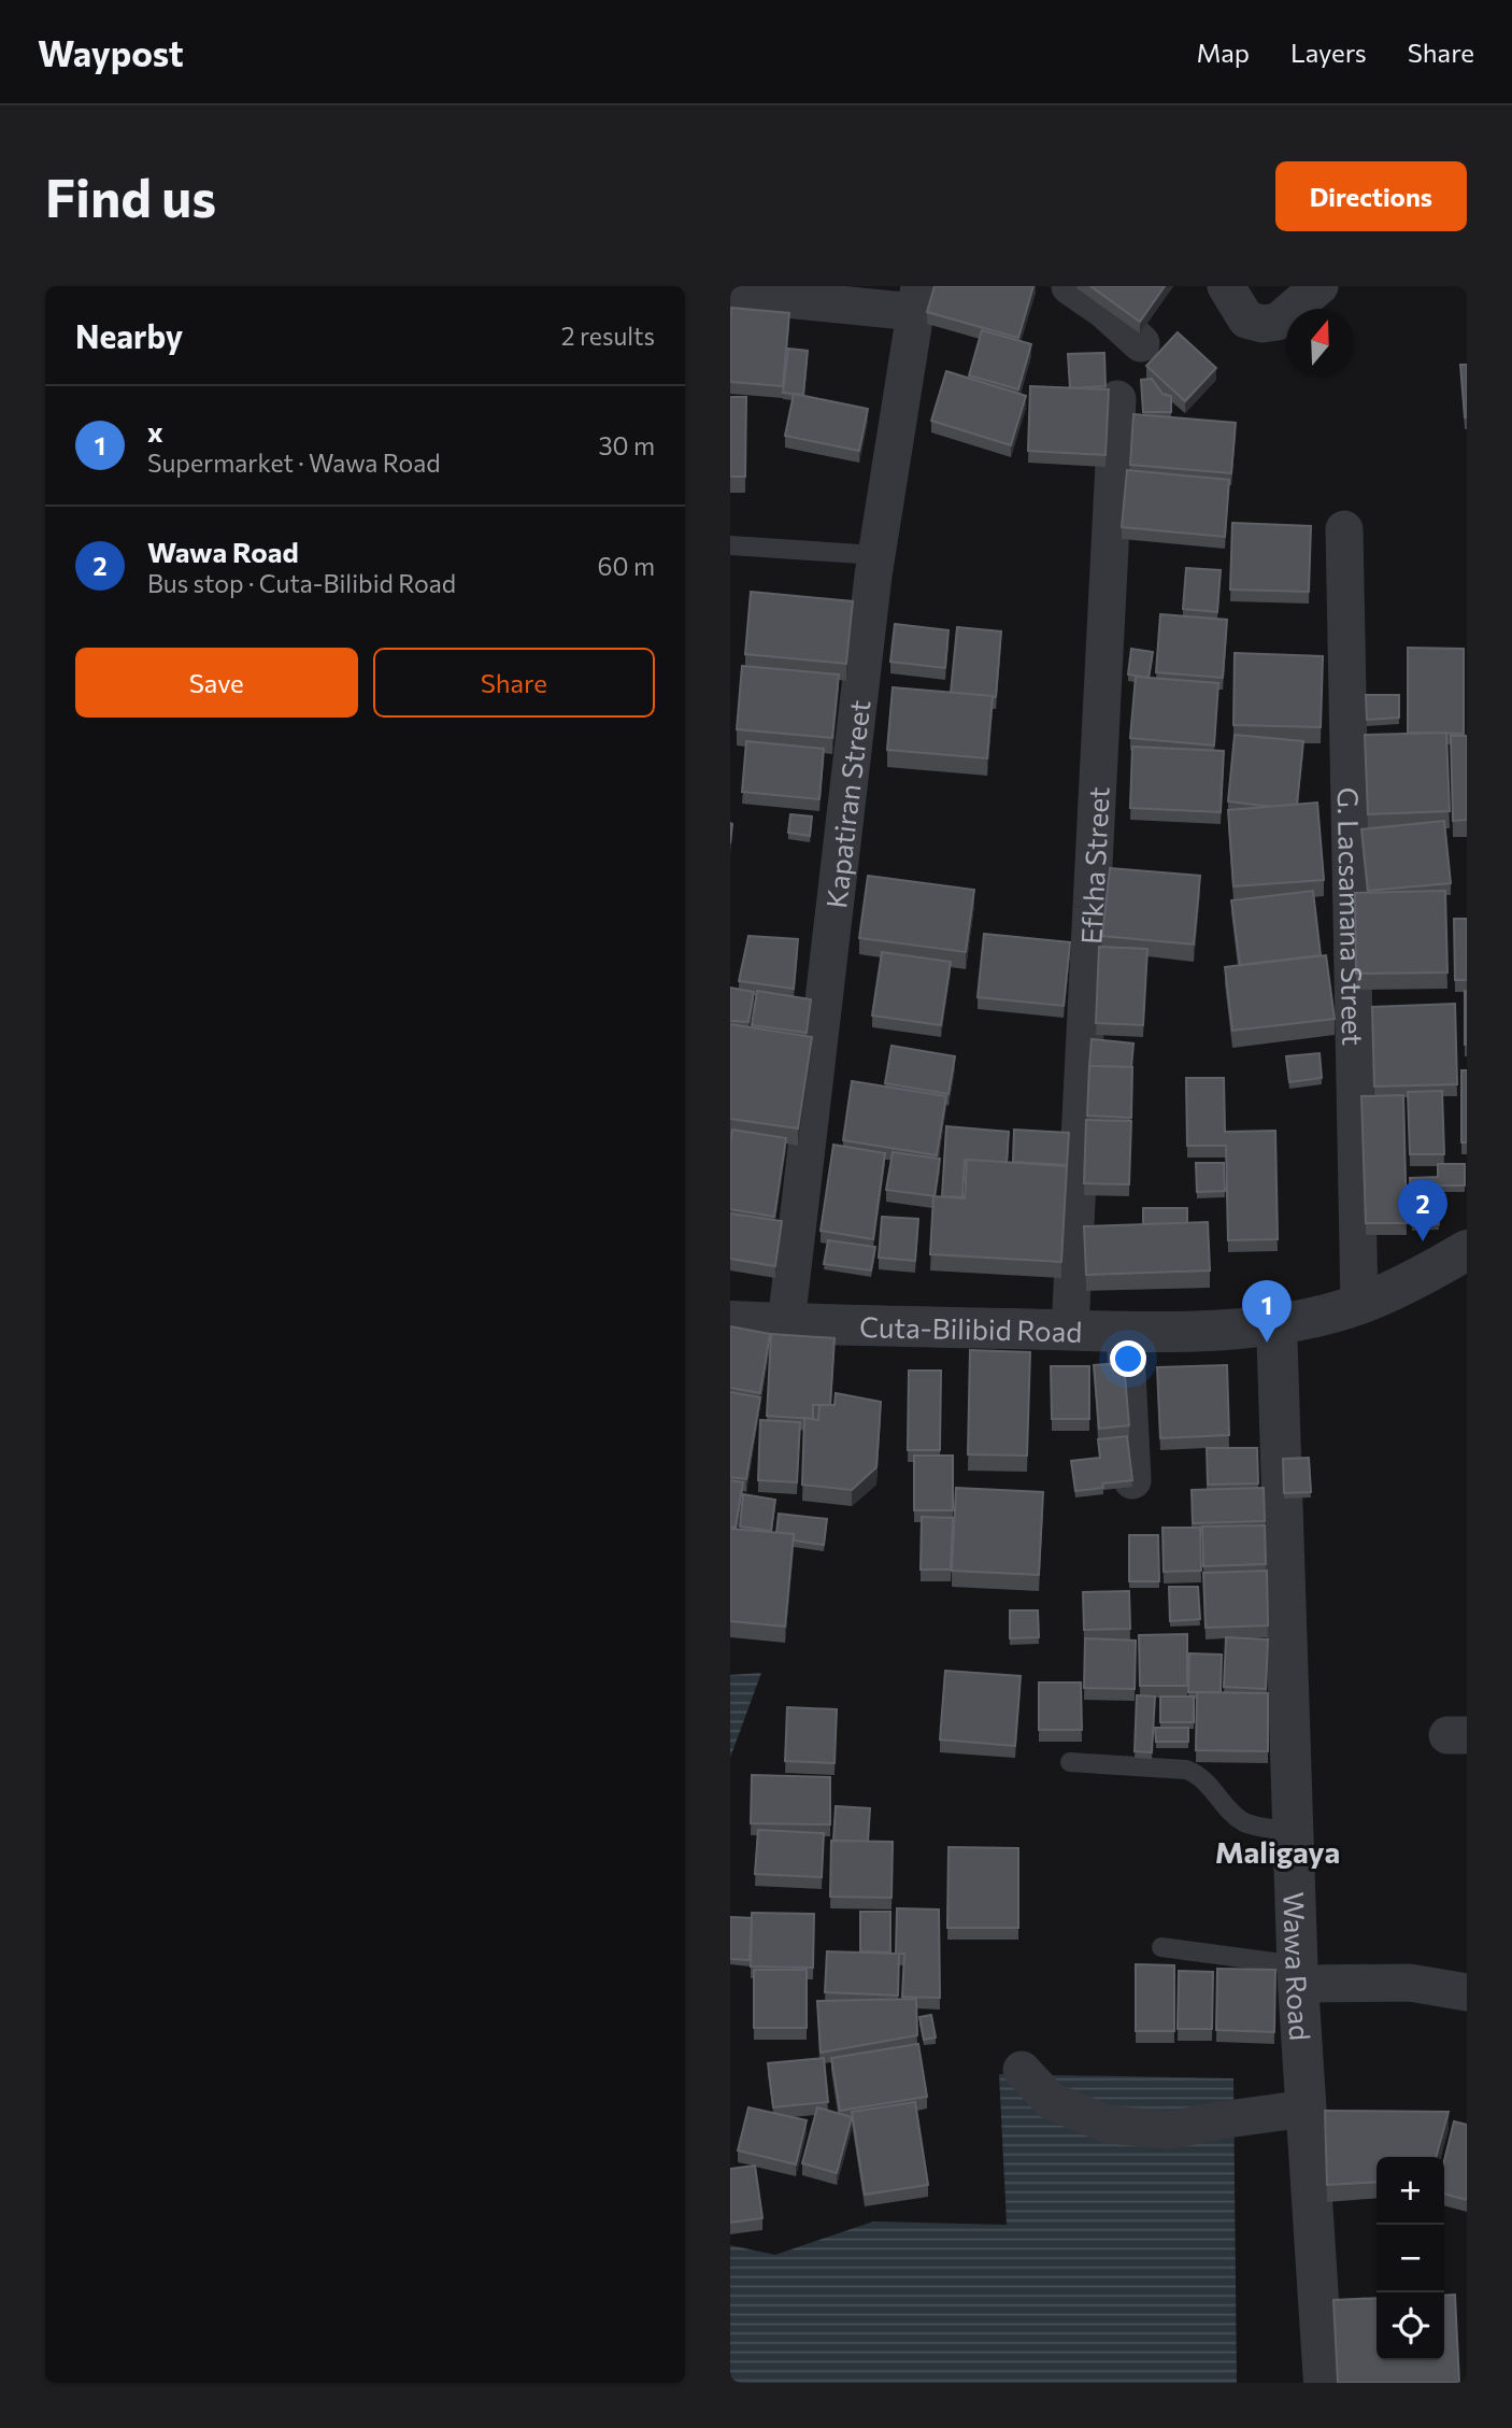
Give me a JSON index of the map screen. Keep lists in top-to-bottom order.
{
  "streets": {
    "street": [
      "Kapatiran Street",
      "Efkha Street",
      "G. Lacsamana Street",
      "Cuta-Bilibid Road",
      "Wawa Road"
    ]
  },
  "crossings": [
    ["Kapatiran Street", "Cuta-Bilibid Road"],
    ["Efkha Street", "Cuta-Bilibid Road"],
    ["G. Lacsamana Street", "Cuta-Bilibid Road"],
    ["Cuta-Bilibid Road", "Wawa Road"]
  ],
  "districts": ["Maligaya"],
  "north": "top",
  "page": {
    "header": "Waypost",
    "nav": ["Map", "Layers", "Share"],
    "buttons": [
      "Directions",
      ["Save", "Share"]
    ],
    "title": "Find us",
    "heading": ["Nearby", "2 results"],
    "list": [
      {
        "mark": "1",
        "name": "x",
        "note": "Supermarket · Wawa Road",
        "value": "30 m"
      },
      {
        "mark": "2",
        "name": "Wawa Road",
        "note": "Bus stop · Cuta-Bilibid Road",
        "value": "60 m"
      }
    ],
    "pins": ["2", "1"],
    "map_buttons": ["+", "−"]
  }
}
